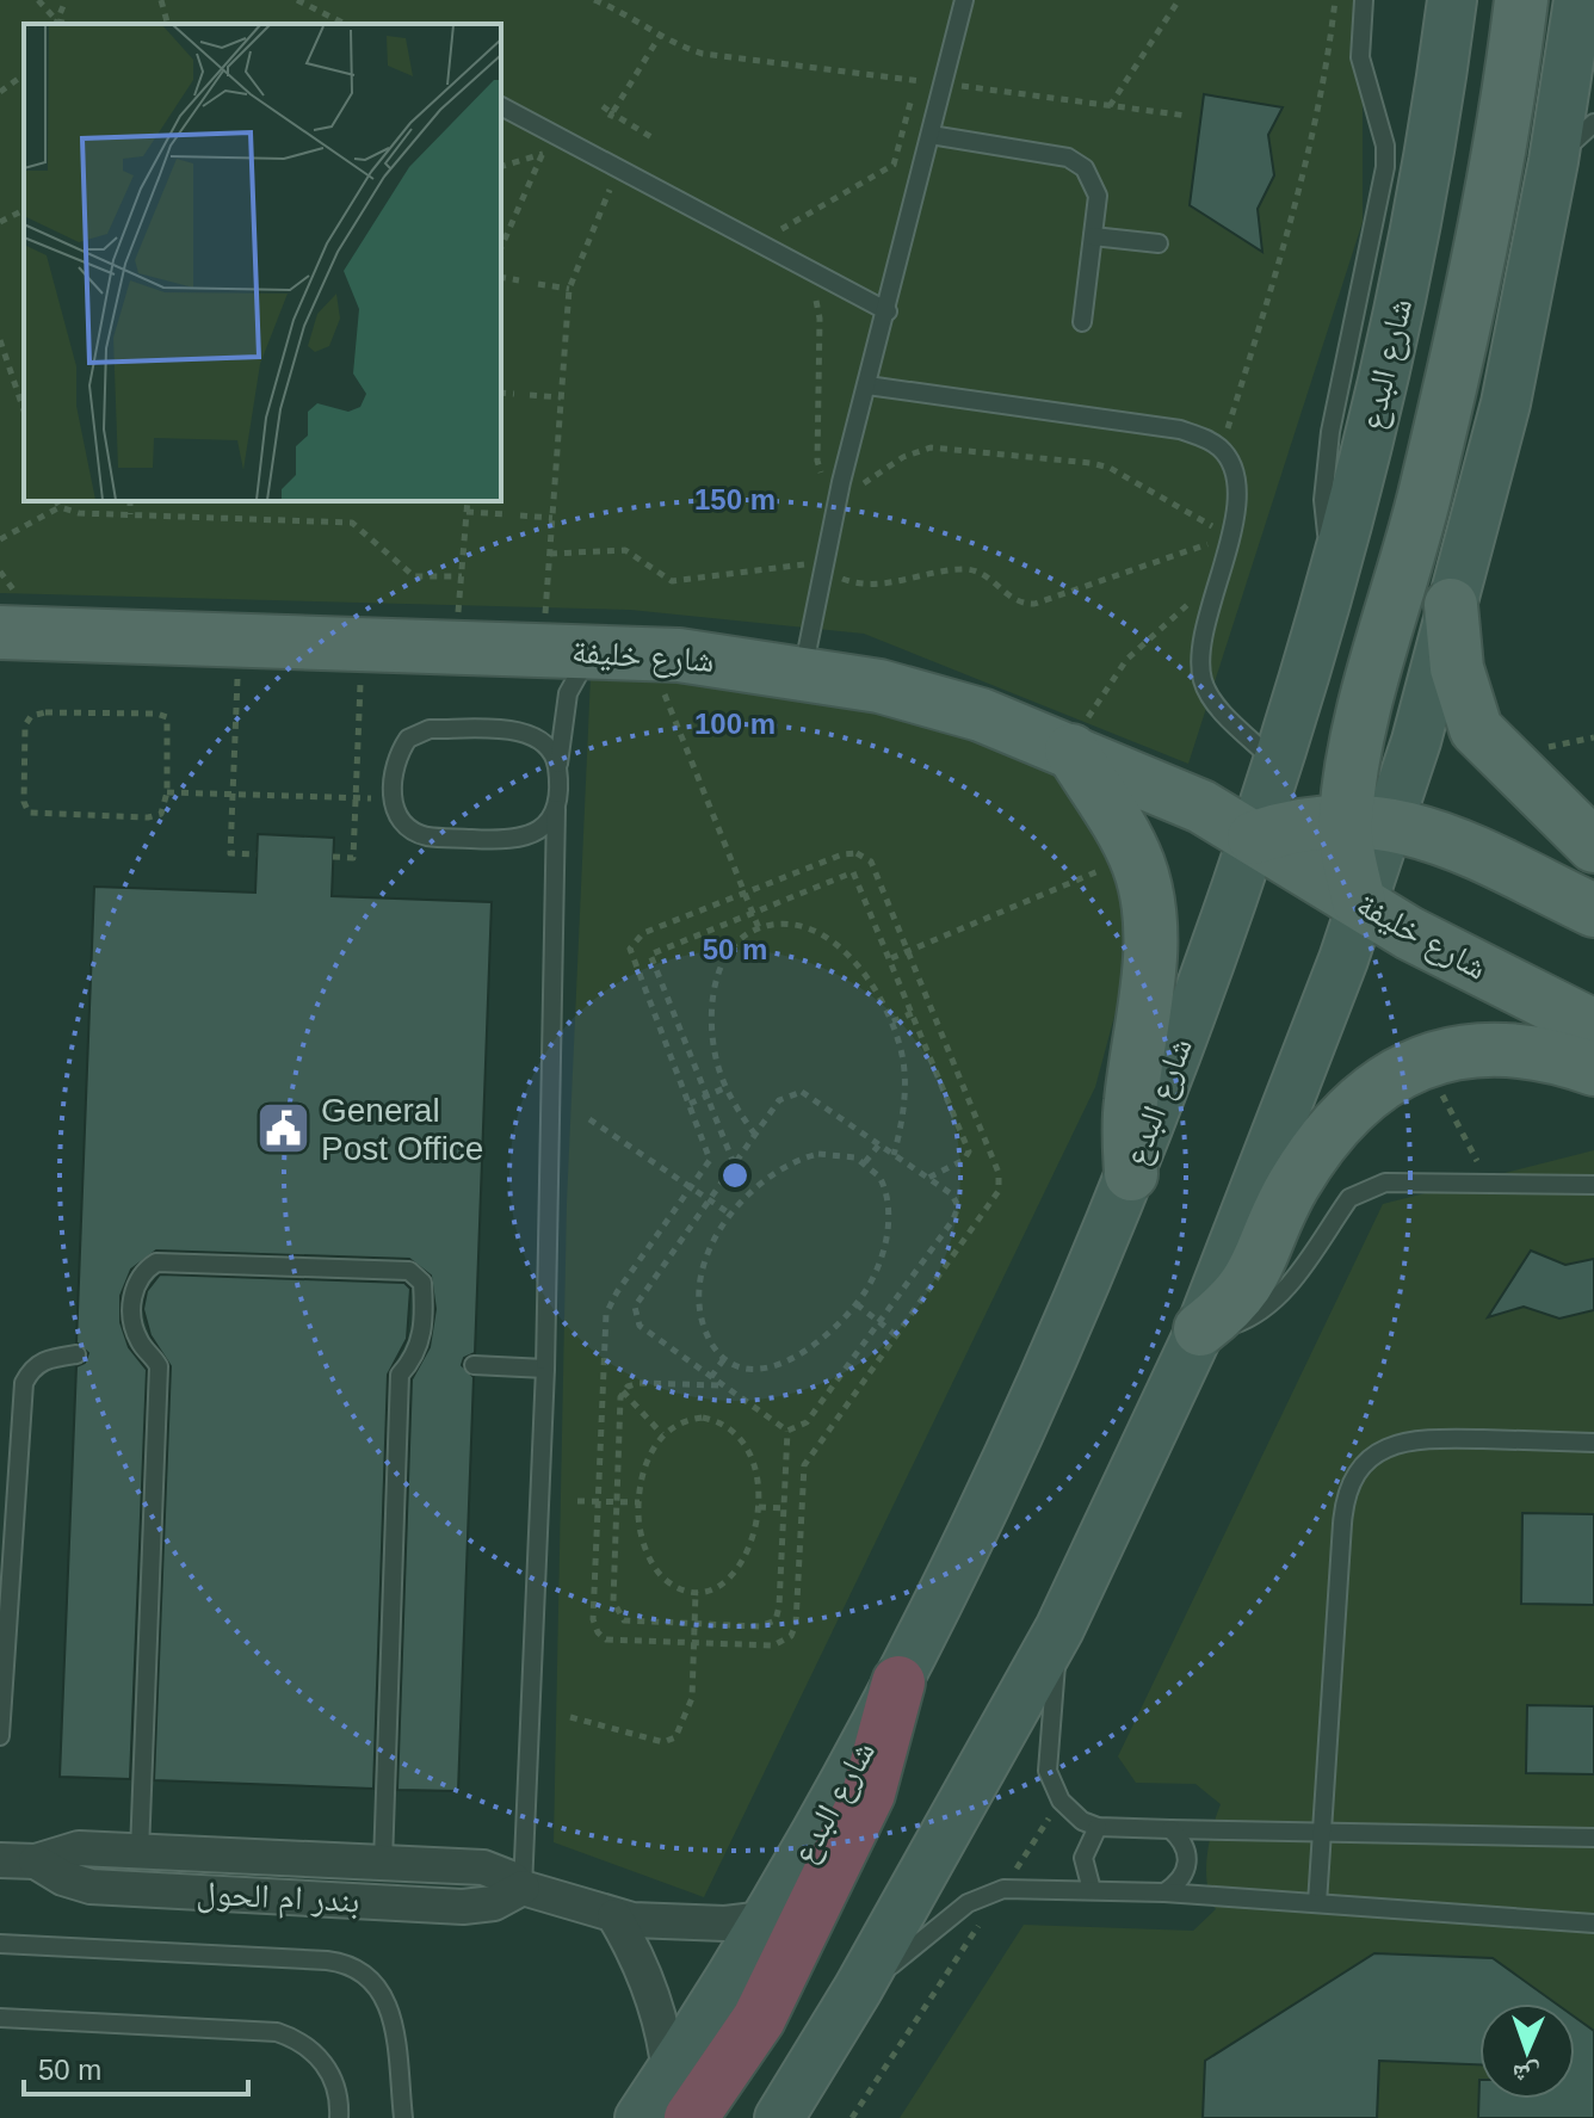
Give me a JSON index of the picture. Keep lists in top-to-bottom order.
{
  "streets": {
    "main road": ["شارع البدع", "شارع خليفة"],
    "street": ["بندر ام الحول"]
  },
  "crossings": [
    ["شارع البدع", "شارع خليفة"],
    ["شارع البدع", "بندر ام الحول"]
  ],
  "places": {
    "public building": ["General Post Office"]
  },
  "scale_bar": "50 m",
  "north": "bottom",
  "rings": ["150 m", "100 m", "50 m"]
}
